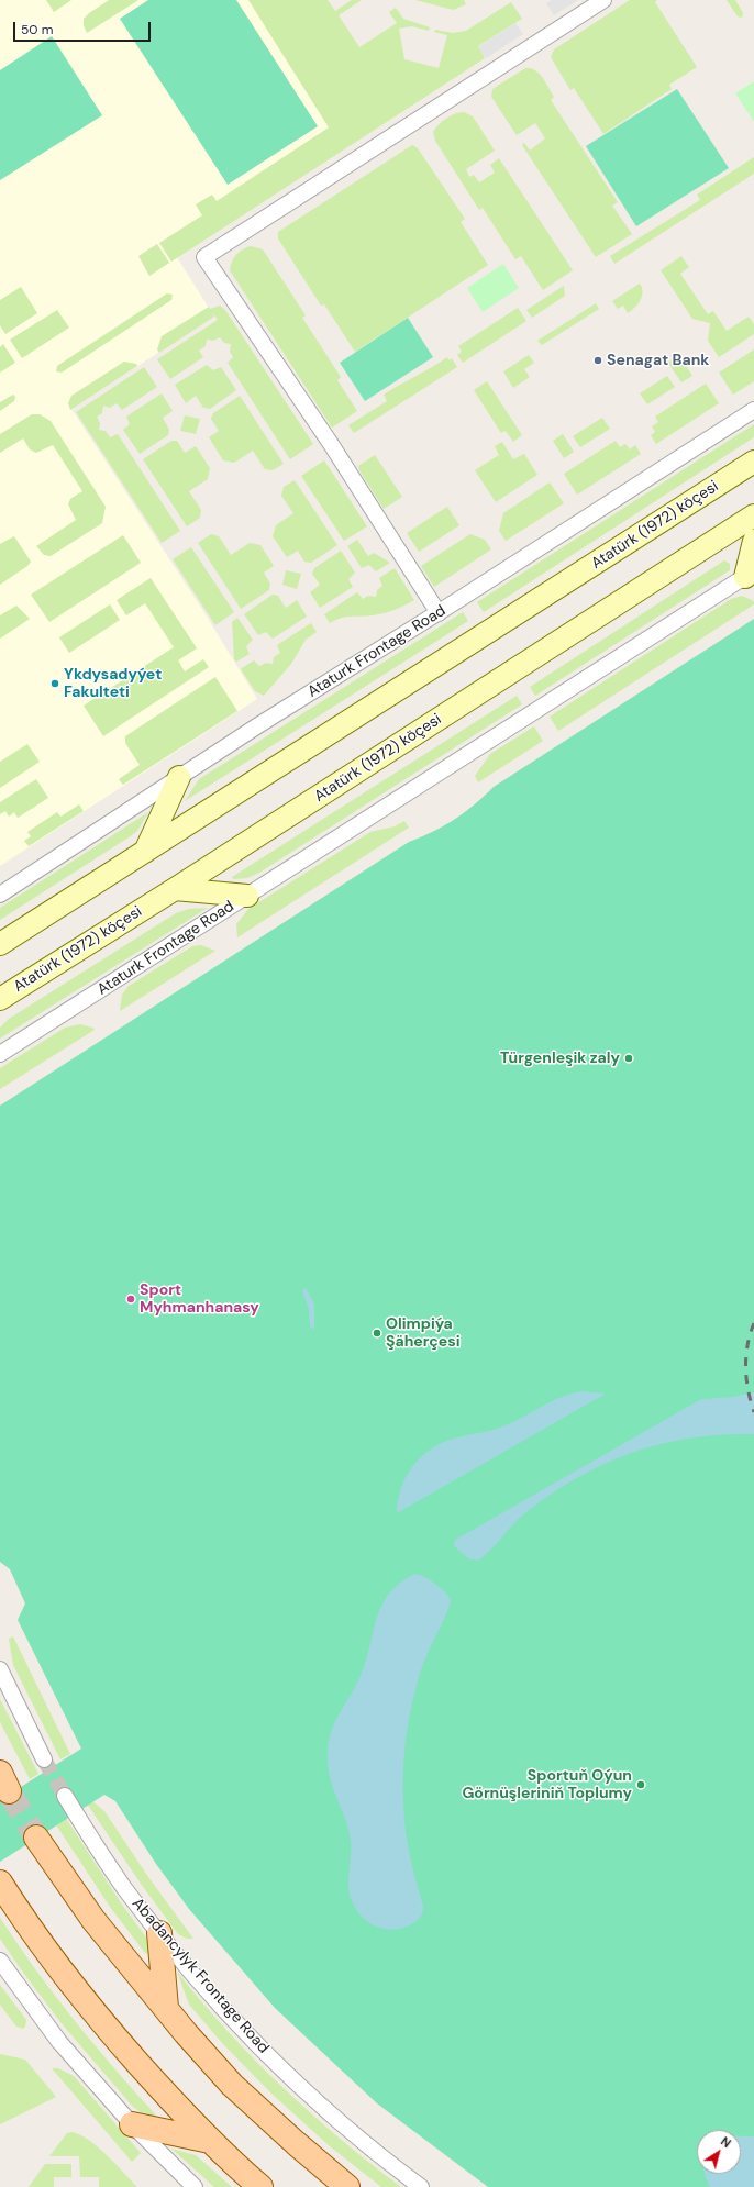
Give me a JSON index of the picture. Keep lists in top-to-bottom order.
{
  "streets": {
    "main road": ["Atatürk (1972) köçesi"],
    "street": ["Ataturk Frontage Road", "Abadancylyk Frontage Road"]
  },
  "places": [
    "Senagat Bank",
    "Ykdysadyýet Fakulteti",
    "Türgenleşik zaly",
    "Sport Myhmanhanasy",
    "Olimpiýa Şäherçesi",
    "Sportuň Oýun Görnüşleriniň Toplumy"
  ],
  "scale_bar": "50 m",
  "north": "top right"
}
